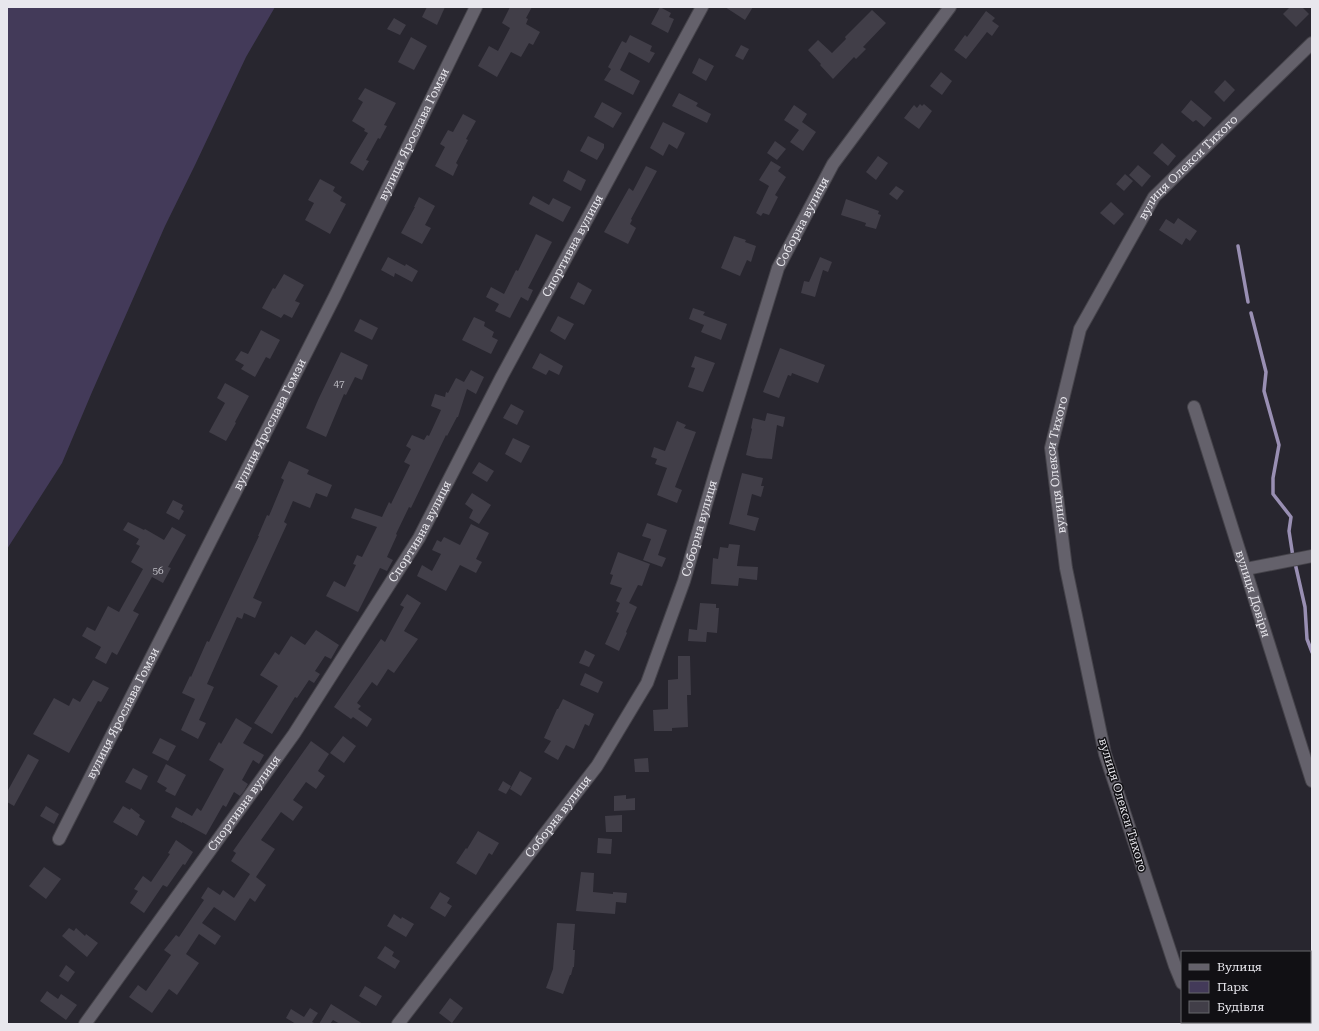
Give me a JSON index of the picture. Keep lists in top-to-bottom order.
{
  "streets": {
    "street": [
      "вулиця Ярослава Гомзи",
      "вулиця Олекси Тихого",
      "Соборна вулиця",
      "Спортивна вулиця",
      "вулиця Довіри"
    ]
  },
  "house_numbers": ["47", "56"],
  "legend": ["Вулиця", "Парк", "Будівля"]
}
